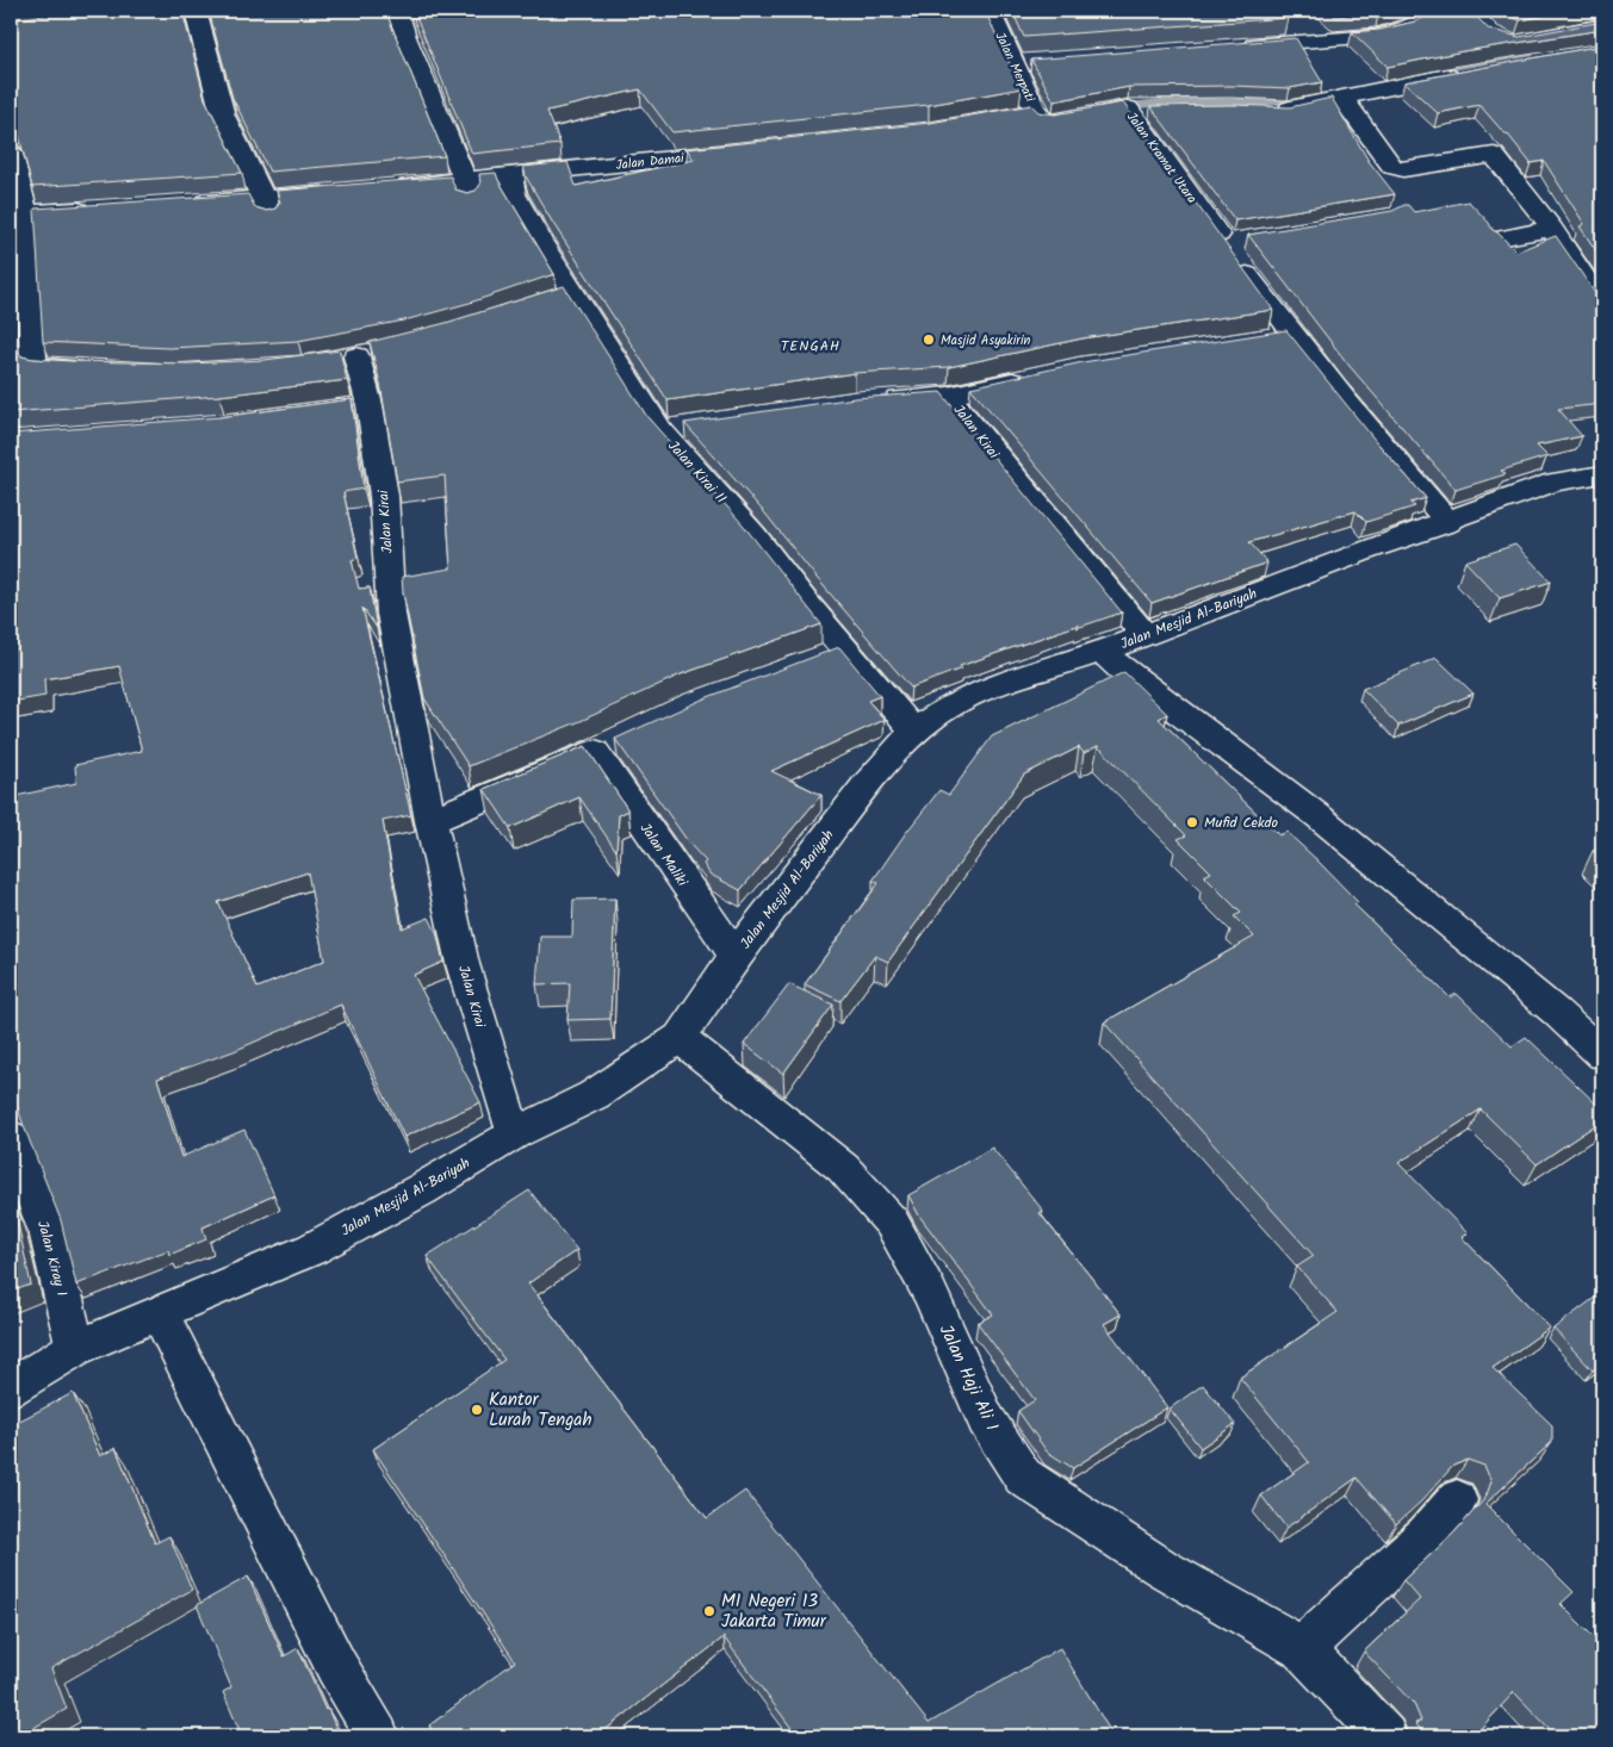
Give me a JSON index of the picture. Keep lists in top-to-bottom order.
{
  "streets": {
    "street": [
      "Jalan Merpati",
      "Jalan Kramat Utara",
      "Jalan Damai",
      "Jalan Kirai",
      "Jalan Kirai II",
      "Jalan Mesjid Al-Bariyah",
      "Jalan Maliki",
      "Jalan Kiray I",
      "Jalan Haji Ali I"
    ]
  },
  "crossings": [
    ["Jalan Merpati", "Jalan Kramat Utara"],
    ["Jalan Kramat Utara", "Jalan Mesjid Al-Bariyah"],
    ["Jalan Damai", "Jalan Kirai II"],
    ["Jalan Kirai", "Jalan Mesjid Al-Bariyah"],
    ["Jalan Kirai II", "Jalan Mesjid Al-Bariyah"],
    ["Jalan Mesjid Al-Bariyah", "Jalan Maliki"],
    ["Jalan Mesjid Al-Bariyah", "Jalan Kiray I"],
    ["Jalan Mesjid Al-Bariyah", "Jalan Haji Ali I"]
  ],
  "districts": ["TENGAH"],
  "places": [
    "Masjid Asyakirin",
    "Mufid Cekdo",
    "Kantor Lurah Tengah",
    "MI Negeri 13 Jakarta Timur"
  ]
}
